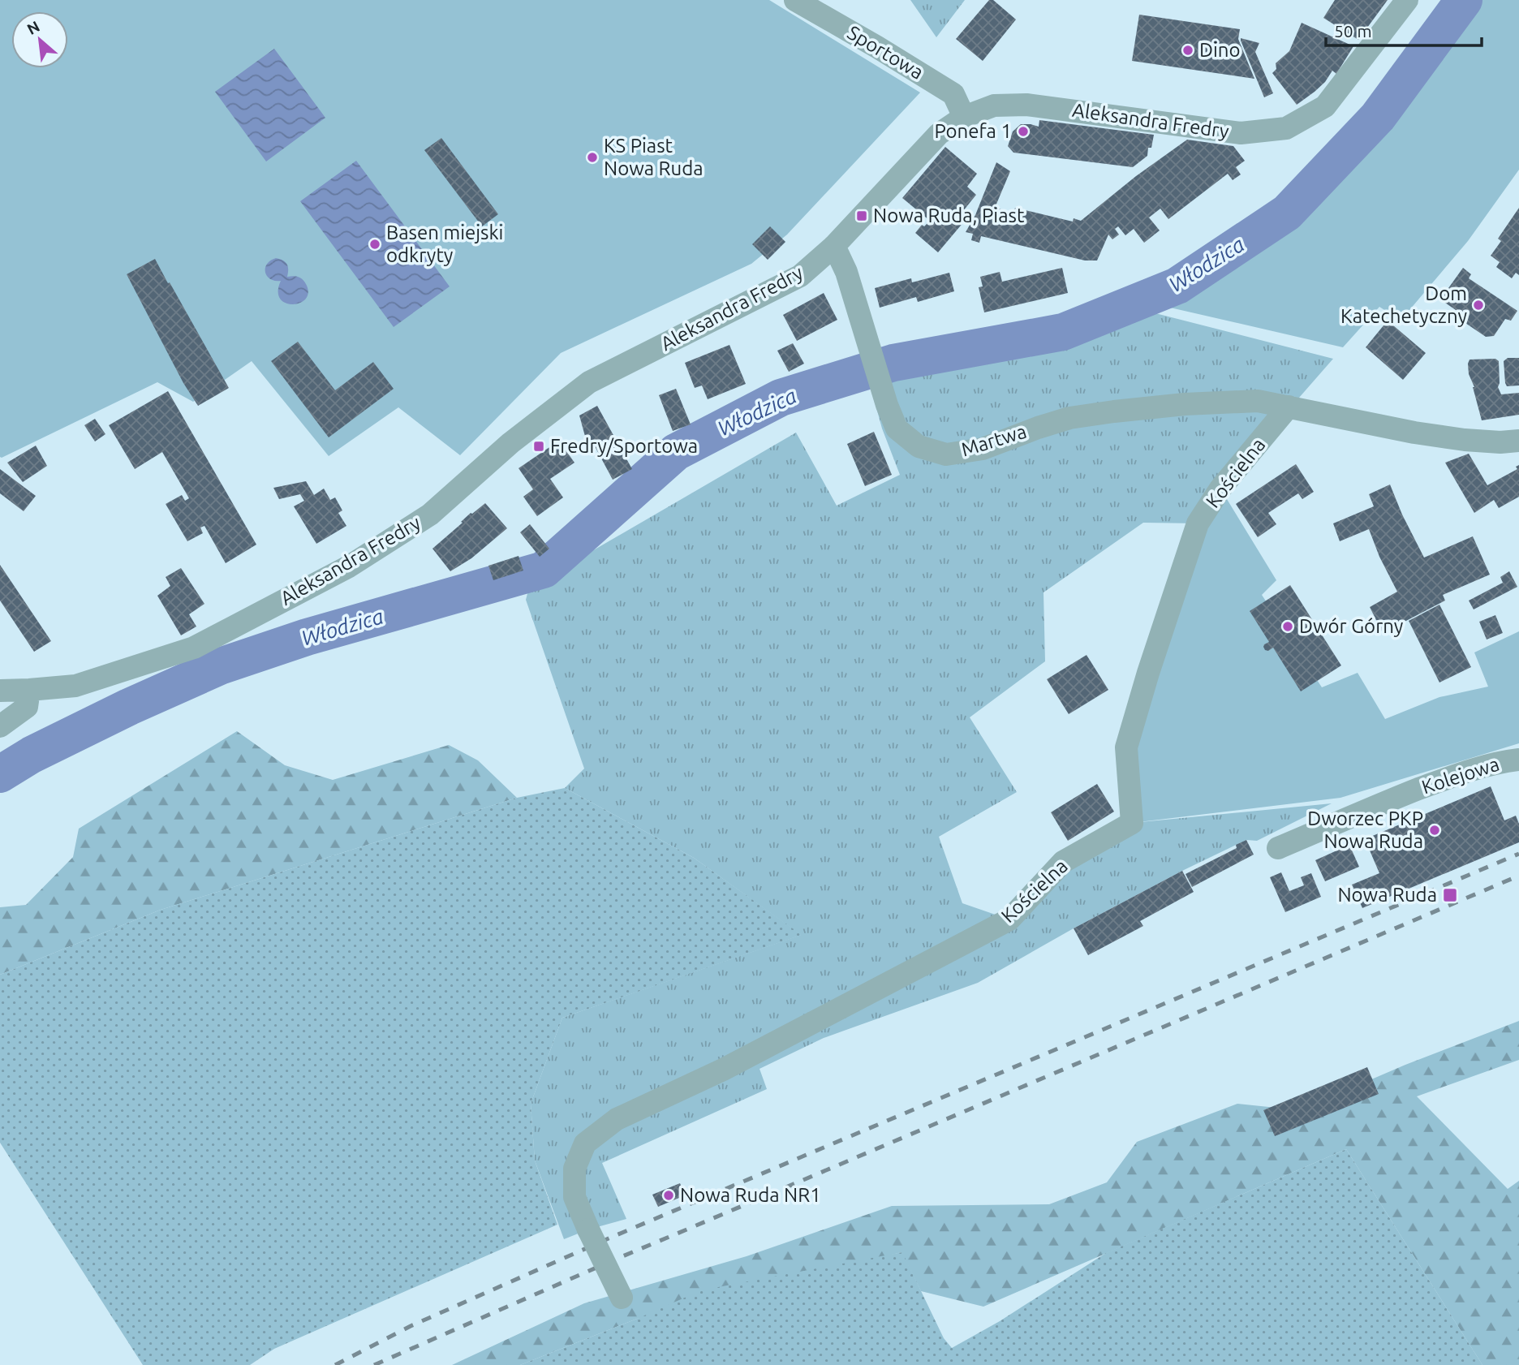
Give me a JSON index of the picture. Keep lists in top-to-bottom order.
{
  "streets": {
    "street": [
      "Sportowa",
      "Aleksandra Fredry",
      "Martwa",
      "Kościelna",
      "Kolejowa"
    ]
  },
  "crossings": [
    ["Sportowa", "Aleksandra Fredry"],
    ["Aleksandra Fredry", "Martwa"],
    ["Martwa", "Kościelna"]
  ],
  "water": ["Włodzica"],
  "places": {
    "other": [
      "Dino",
      "Ponefa 1",
      "KS Piast Nowa Ruda",
      "Basen miejski odkryty",
      "Dom Katechetyczny",
      "Dwór Górny",
      "Dworzec PKP Nowa Ruda",
      "Nowa Ruda NR1"
    ],
    "transit": ["Nowa Ruda, Piast", "Fredry/Sportowa", "Nowa Ruda"]
  },
  "scale_bar": "50 m",
  "north": "top left"
}
